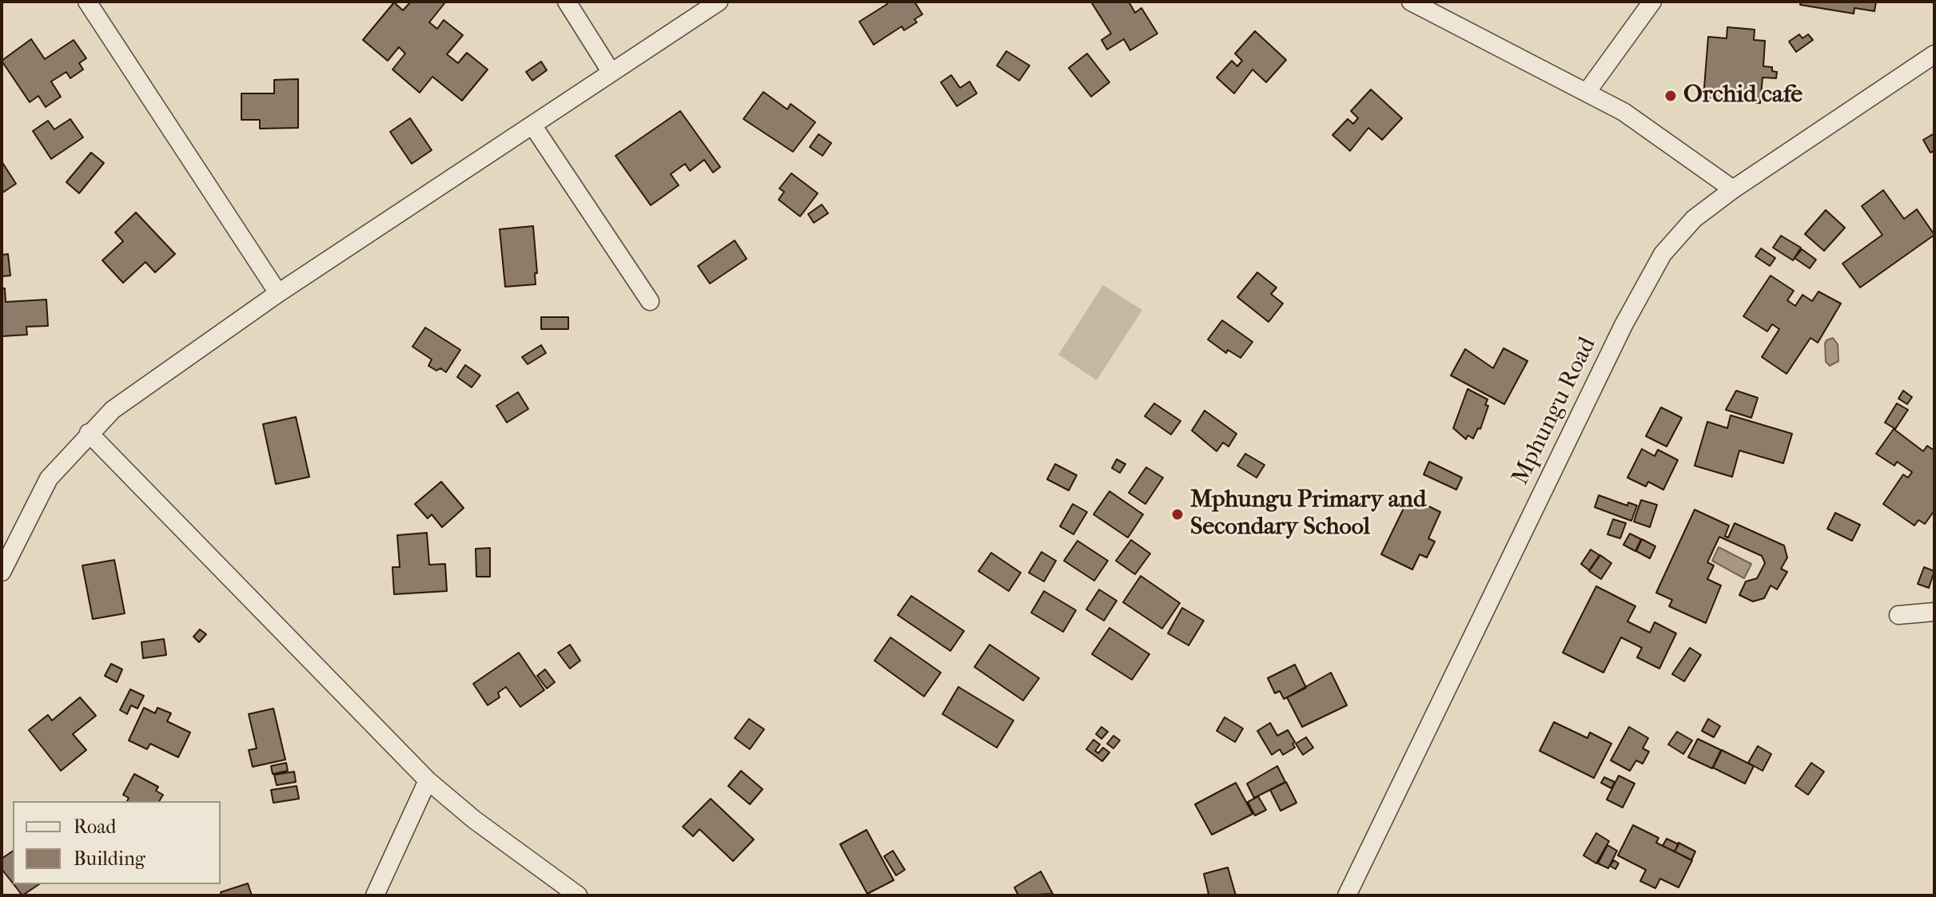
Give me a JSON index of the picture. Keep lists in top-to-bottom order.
{
  "streets": {
    "street": ["Mphungu Road"]
  },
  "places": ["Orchid cafe", "Mphungu Primary and Secondary School"],
  "legend": ["Road", "Building"]
}
